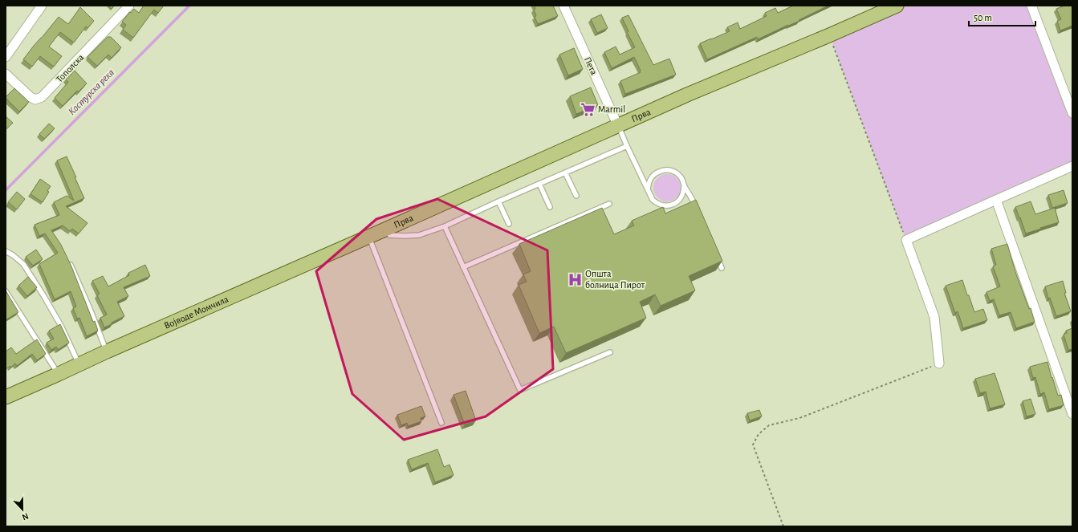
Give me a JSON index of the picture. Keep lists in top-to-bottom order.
{
  "streets": {
    "main road": ["Прва", "Војводе Момчила"],
    "street": ["Пета", "Тополска"]
  },
  "crossings": [
    ["Пета", "Прва"],
    ["Прва", "Војводе Момчила"]
  ],
  "water": ["Костурска река"],
  "places": {
    "supermarket": ["Marmil"],
    "hospital": ["Општа болница Пирот"]
  },
  "scale_bar": "50 m",
  "north": "bottom"
}
